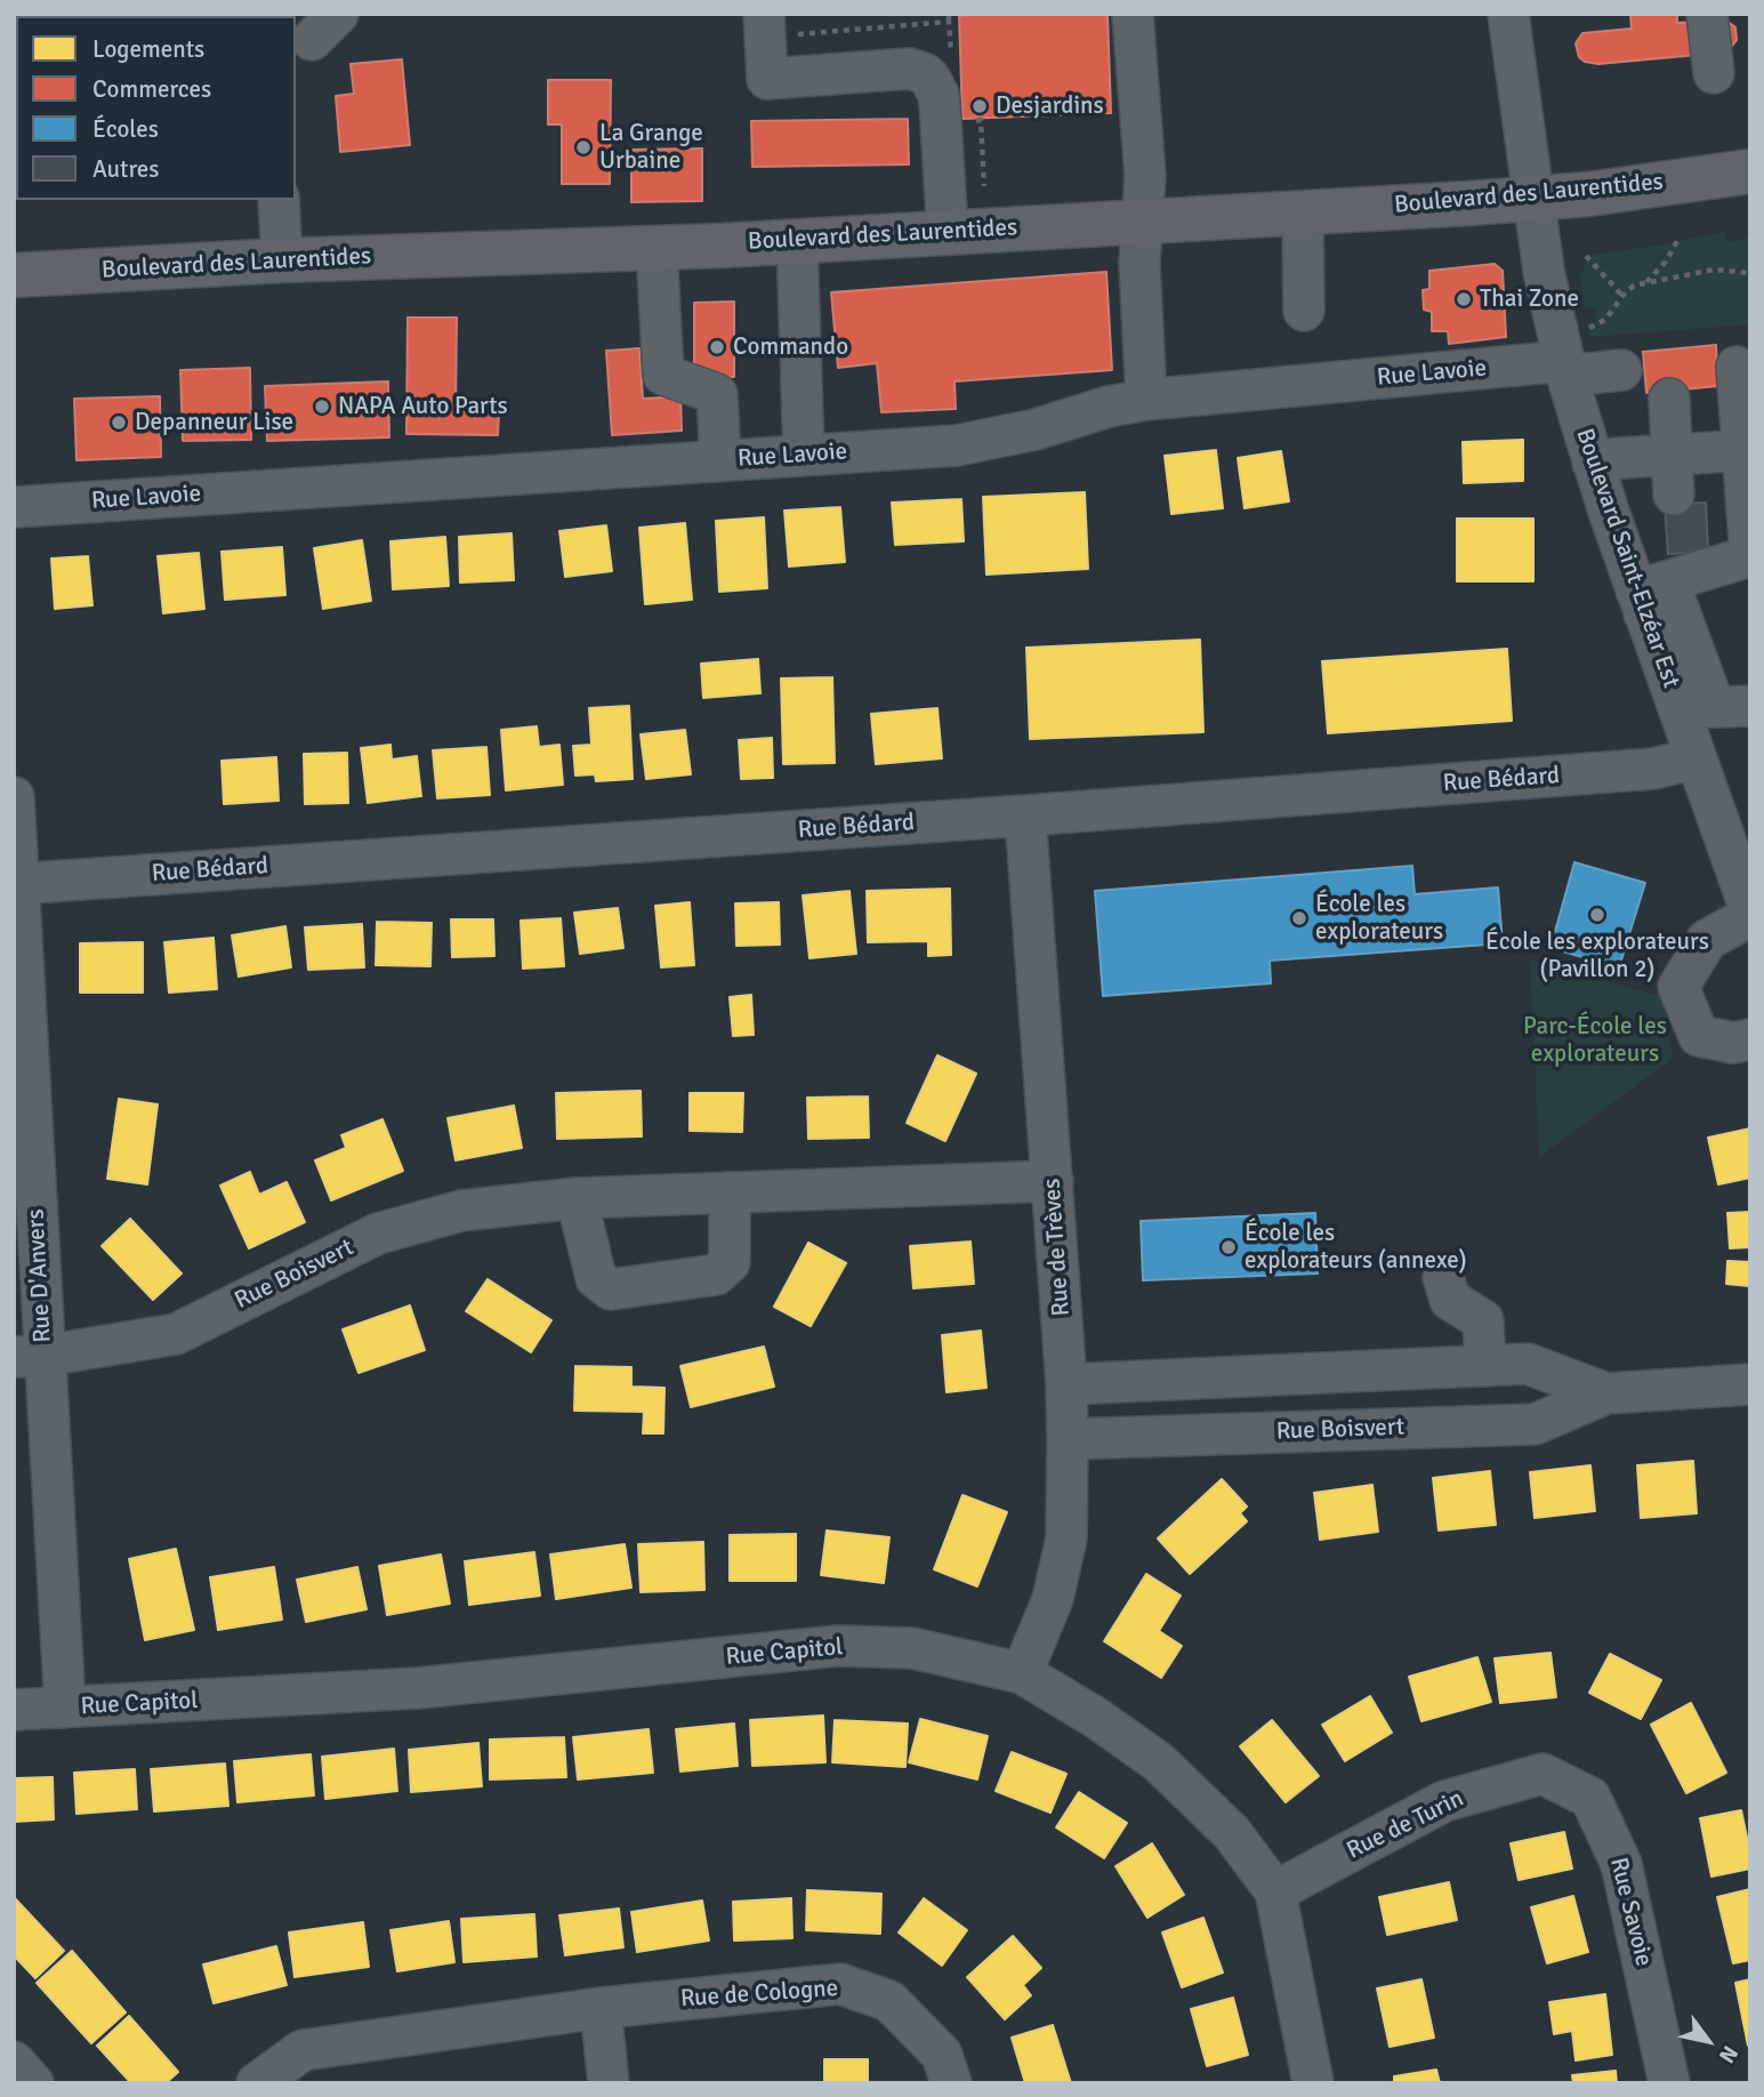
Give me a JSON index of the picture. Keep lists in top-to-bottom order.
{
  "streets": {
    "main road": ["Boulevard des Laurentides"],
    "street": [
      "Rue Lavoie",
      "Boulevard Saint-Elzéar Est",
      "Rue Bédard",
      "Rue de Trèves",
      "Rue Boisvert",
      "Rue D'Anvers",
      "Rue Capitol",
      "Rue de Turin",
      "Rue Savoie",
      "Rue de Cologne"
    ]
  },
  "crossings": [
    ["Boulevard des Laurentides", "Boulevard Saint-Elzéar Est"],
    ["Rue Lavoie", "Boulevard Saint-Elzéar Est"],
    ["Boulevard Saint-Elzéar Est", "Rue Bédard"],
    ["Rue Bédard", "Rue de Trèves"],
    ["Rue Bédard", "Rue D'Anvers"],
    ["Rue de Trèves", "Rue Boisvert"],
    ["Rue de Trèves", "Rue Capitol"],
    ["Rue Boisvert", "Rue D'Anvers"],
    ["Rue D'Anvers", "Rue Capitol"],
    ["Rue Capitol", "Rue de Turin"],
    ["Rue de Turin", "Rue Savoie"]
  ],
  "parks": ["Parc-École les explorateurs"],
  "places": [
    "Desjardins",
    "La Grange Urbaine",
    "Thai Zone",
    "Commando",
    "NAPA Auto Parts",
    "Depanneur Lise",
    "École les explorateurs (Pavillon 2)",
    "École les explorateurs",
    "École les explorateurs (annexe)"
  ],
  "legend": [
    "Logements",
    "Commerces",
    "Écoles",
    "Autres"
  ],
  "north": "bottom right"
}
